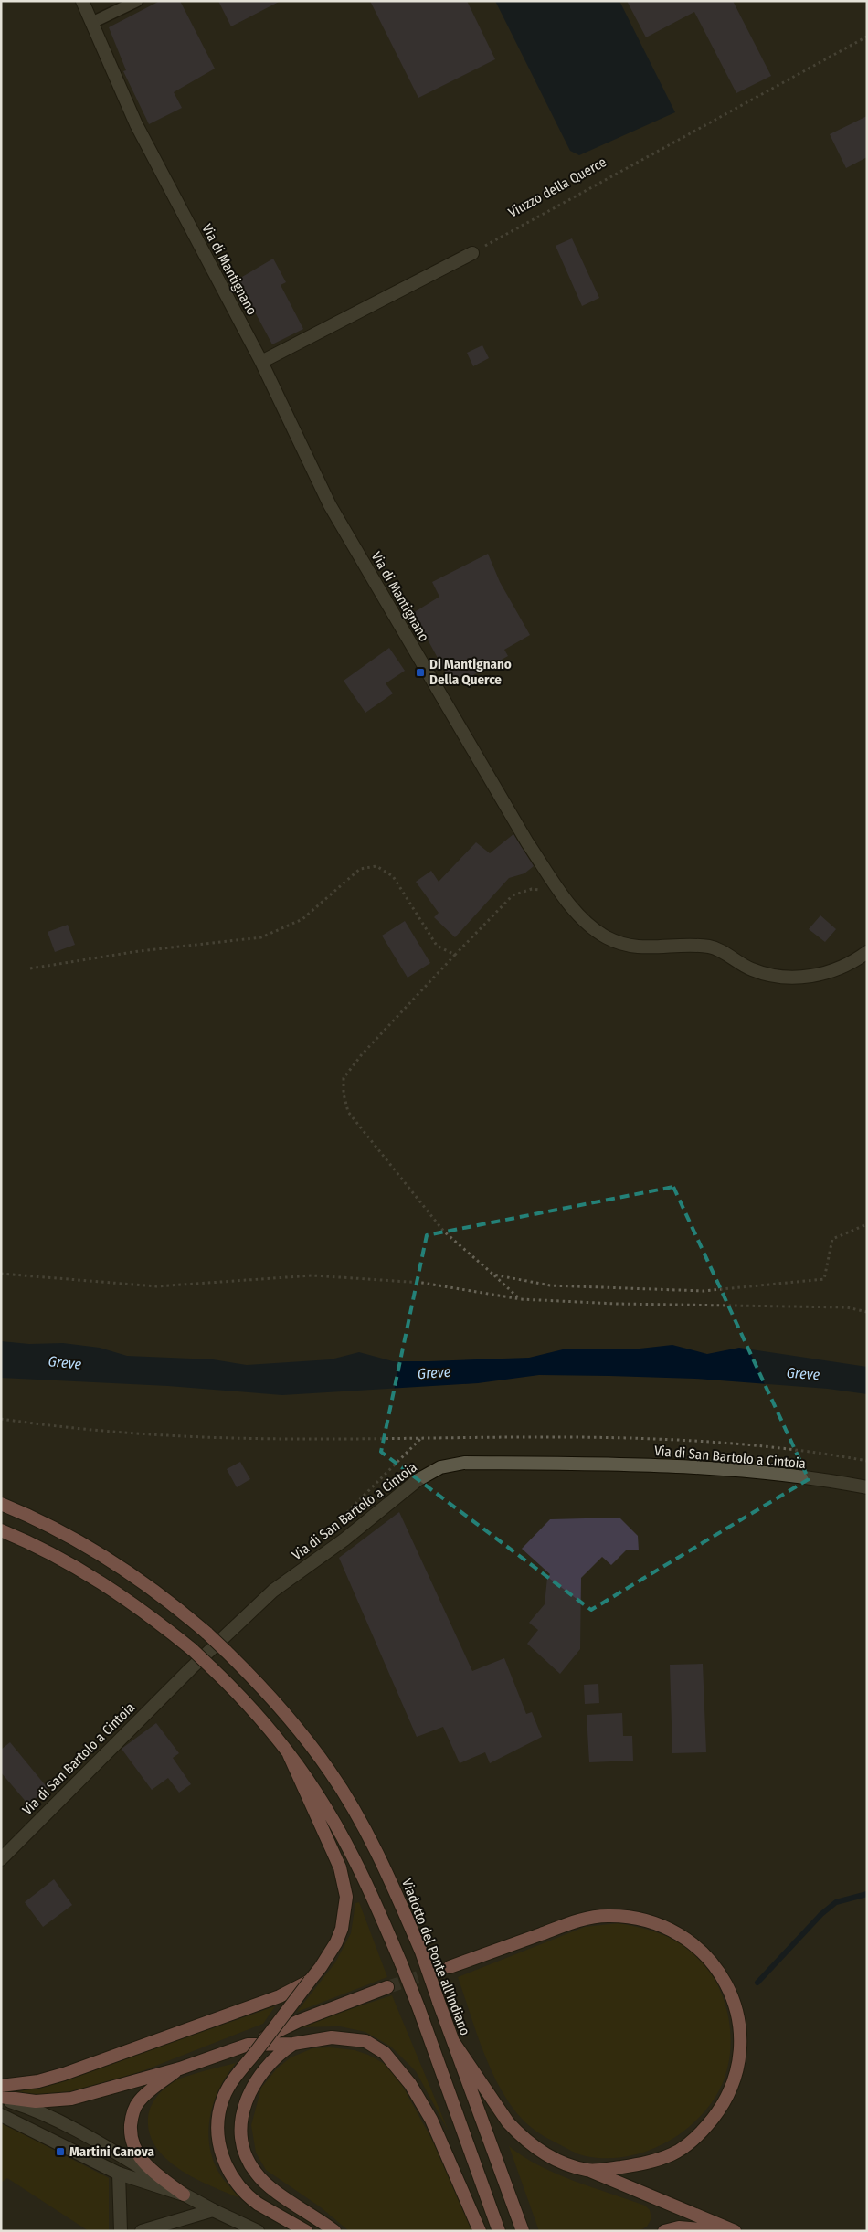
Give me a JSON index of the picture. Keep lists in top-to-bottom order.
{
  "streets": {
    "highway": ["Viadotto del Ponte all'Indiano"],
    "street": ["Via di Mantignano", "Via di San Bartolo a Cintoia"],
    "path": ["Viuzzo della Querce"]
  },
  "water": ["Greve"],
  "places": {
    "transit": ["Di Mantignano Della Querce", "Martini Canova"]
  }
}
